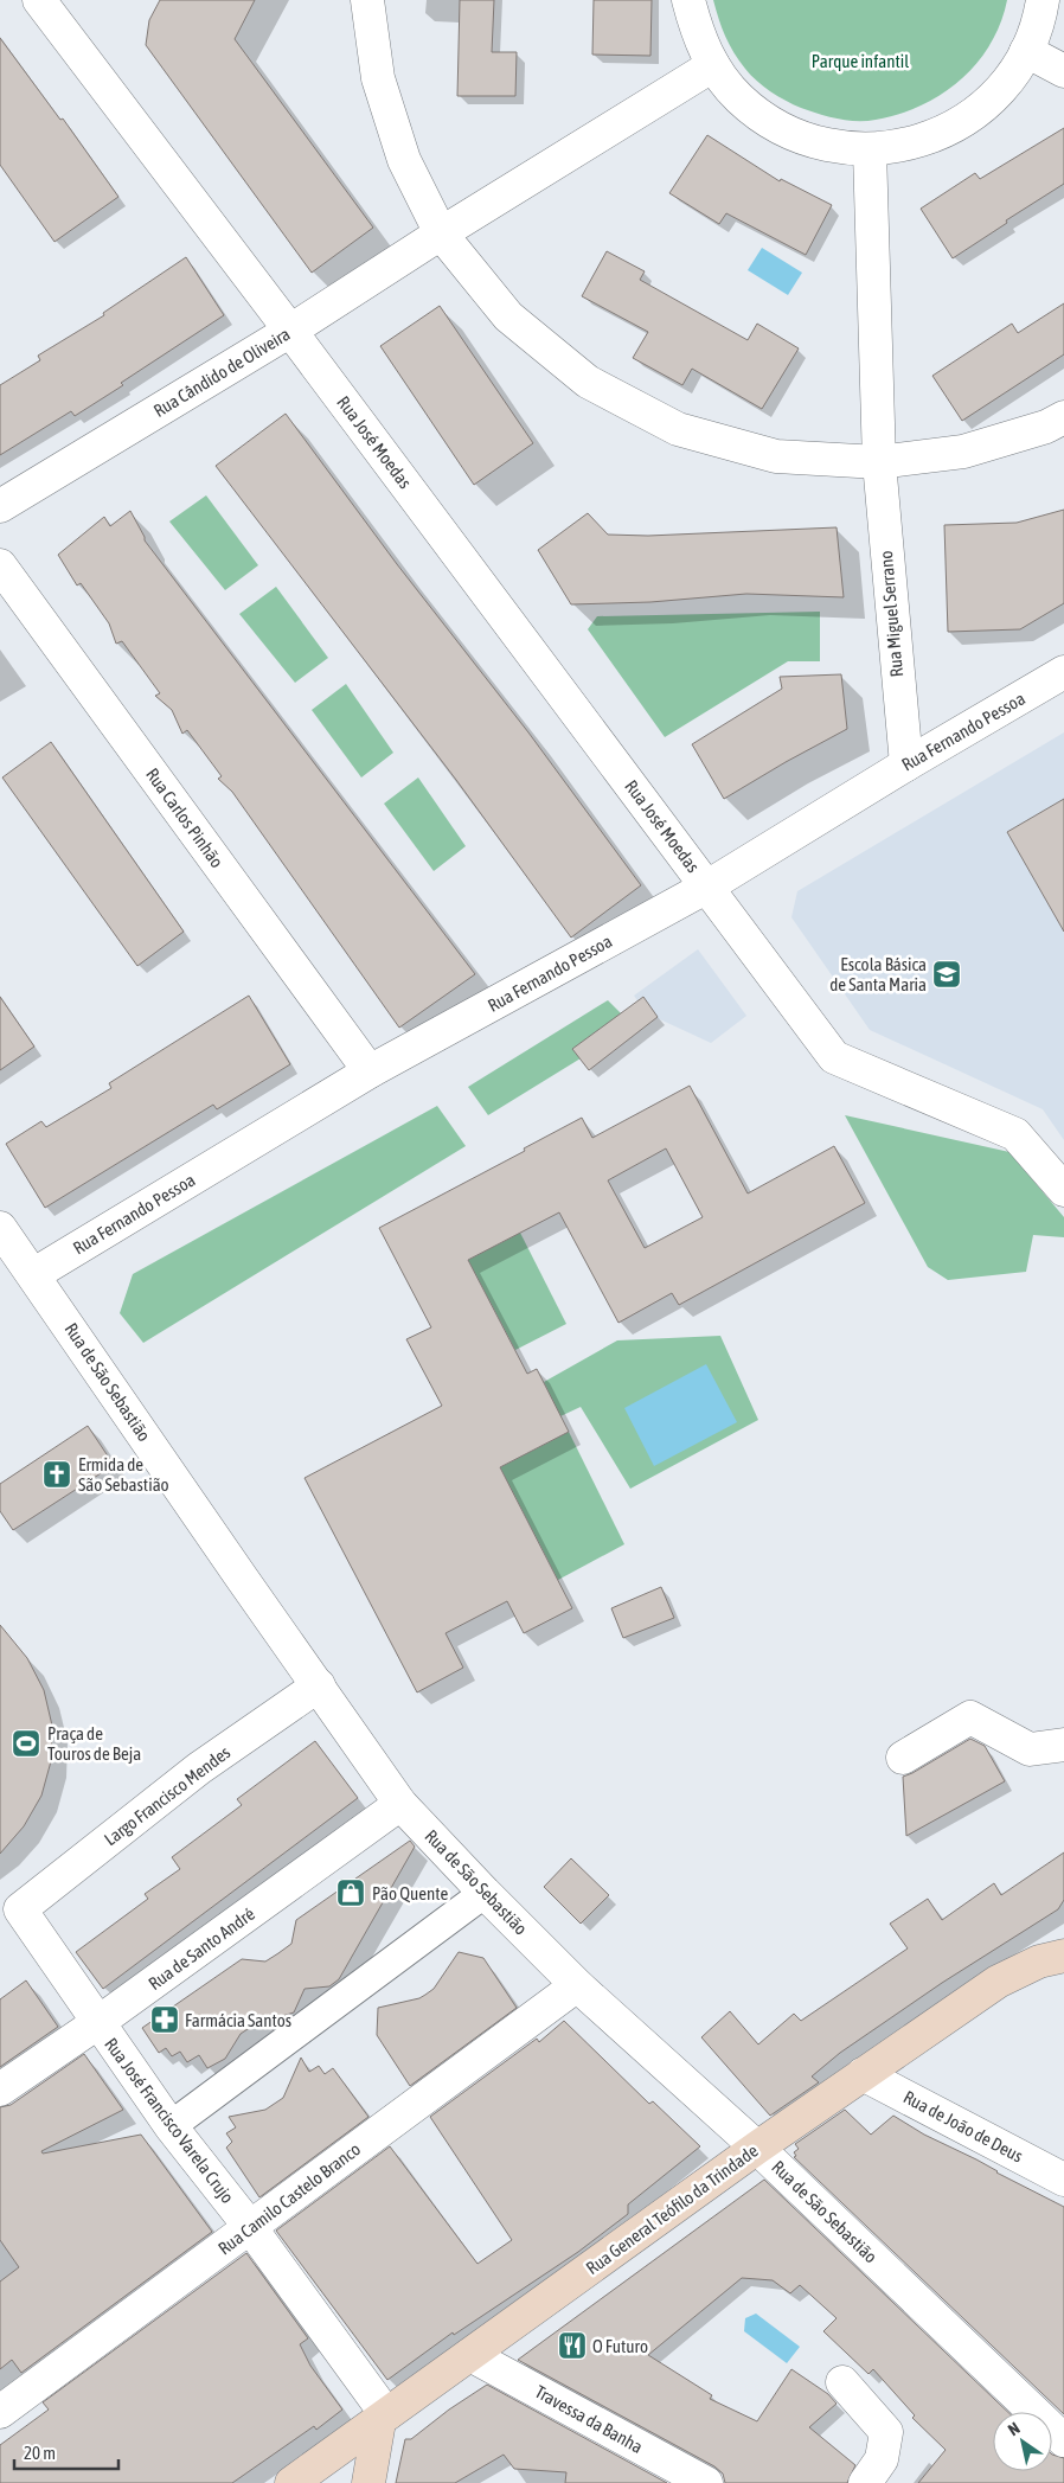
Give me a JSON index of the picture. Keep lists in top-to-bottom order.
{
  "streets": {
    "main road": ["Rua General Teófilo da Trindade"],
    "street": [
      "Rua Cândido de Oliveira",
      "Rua José Moedas",
      "Rua Miguel Serrano",
      "Rua Fernando Pessoa",
      "Rua Carlos Pinhão",
      "Rua de São Sebastião",
      "Largo Francisco Mendes",
      "Rua de Santo André",
      "Rua José Francisco Varela Crujo",
      "Rua de João de Deus",
      "Rua Camilo Castelo Branco",
      "Travessa da Banha"
    ]
  },
  "crossings": [
    ["Rua Cândido de Oliveira", "Rua José Moedas"],
    ["Rua José Moedas", "Rua Fernando Pessoa"],
    ["Rua Miguel Serrano", "Rua Fernando Pessoa"],
    ["Rua Fernando Pessoa", "Rua Carlos Pinhão"],
    ["Rua Fernando Pessoa", "Rua de São Sebastião"],
    ["Rua de São Sebastião", "Largo Francisco Mendes"],
    ["Rua de São Sebastião", "Rua de Santo André"],
    ["Rua de São Sebastião", "Rua Camilo Castelo Branco"],
    ["Rua de São Sebastião", "Rua General Teófilo da Trindade"],
    ["Largo Francisco Mendes", "Rua José Francisco Varela Crujo"],
    ["Rua de Santo André", "Rua José Francisco Varela Crujo"],
    ["Rua José Francisco Varela Crujo", "Rua Camilo Castelo Branco"],
    ["Rua José Francisco Varela Crujo", "Rua General Teófilo da Trindade"],
    ["Rua de João de Deus", "Rua General Teófilo da Trindade"],
    ["Rua General Teófilo da Trindade", "Travessa da Banha"]
  ],
  "parks": ["Parque infantil"],
  "places": {
    "school or university": ["Escola Básica de Santa Maria"],
    "church": ["Ermida de São Sebastião"],
    "sports": ["Praça de Touros de Beja"],
    "shop": ["Pão Quente"],
    "pharmacy": ["Farmácia Santos"],
    "restaurant": ["O Futuro"]
  },
  "scale_bar": "20 m",
  "north": "top left"
}
